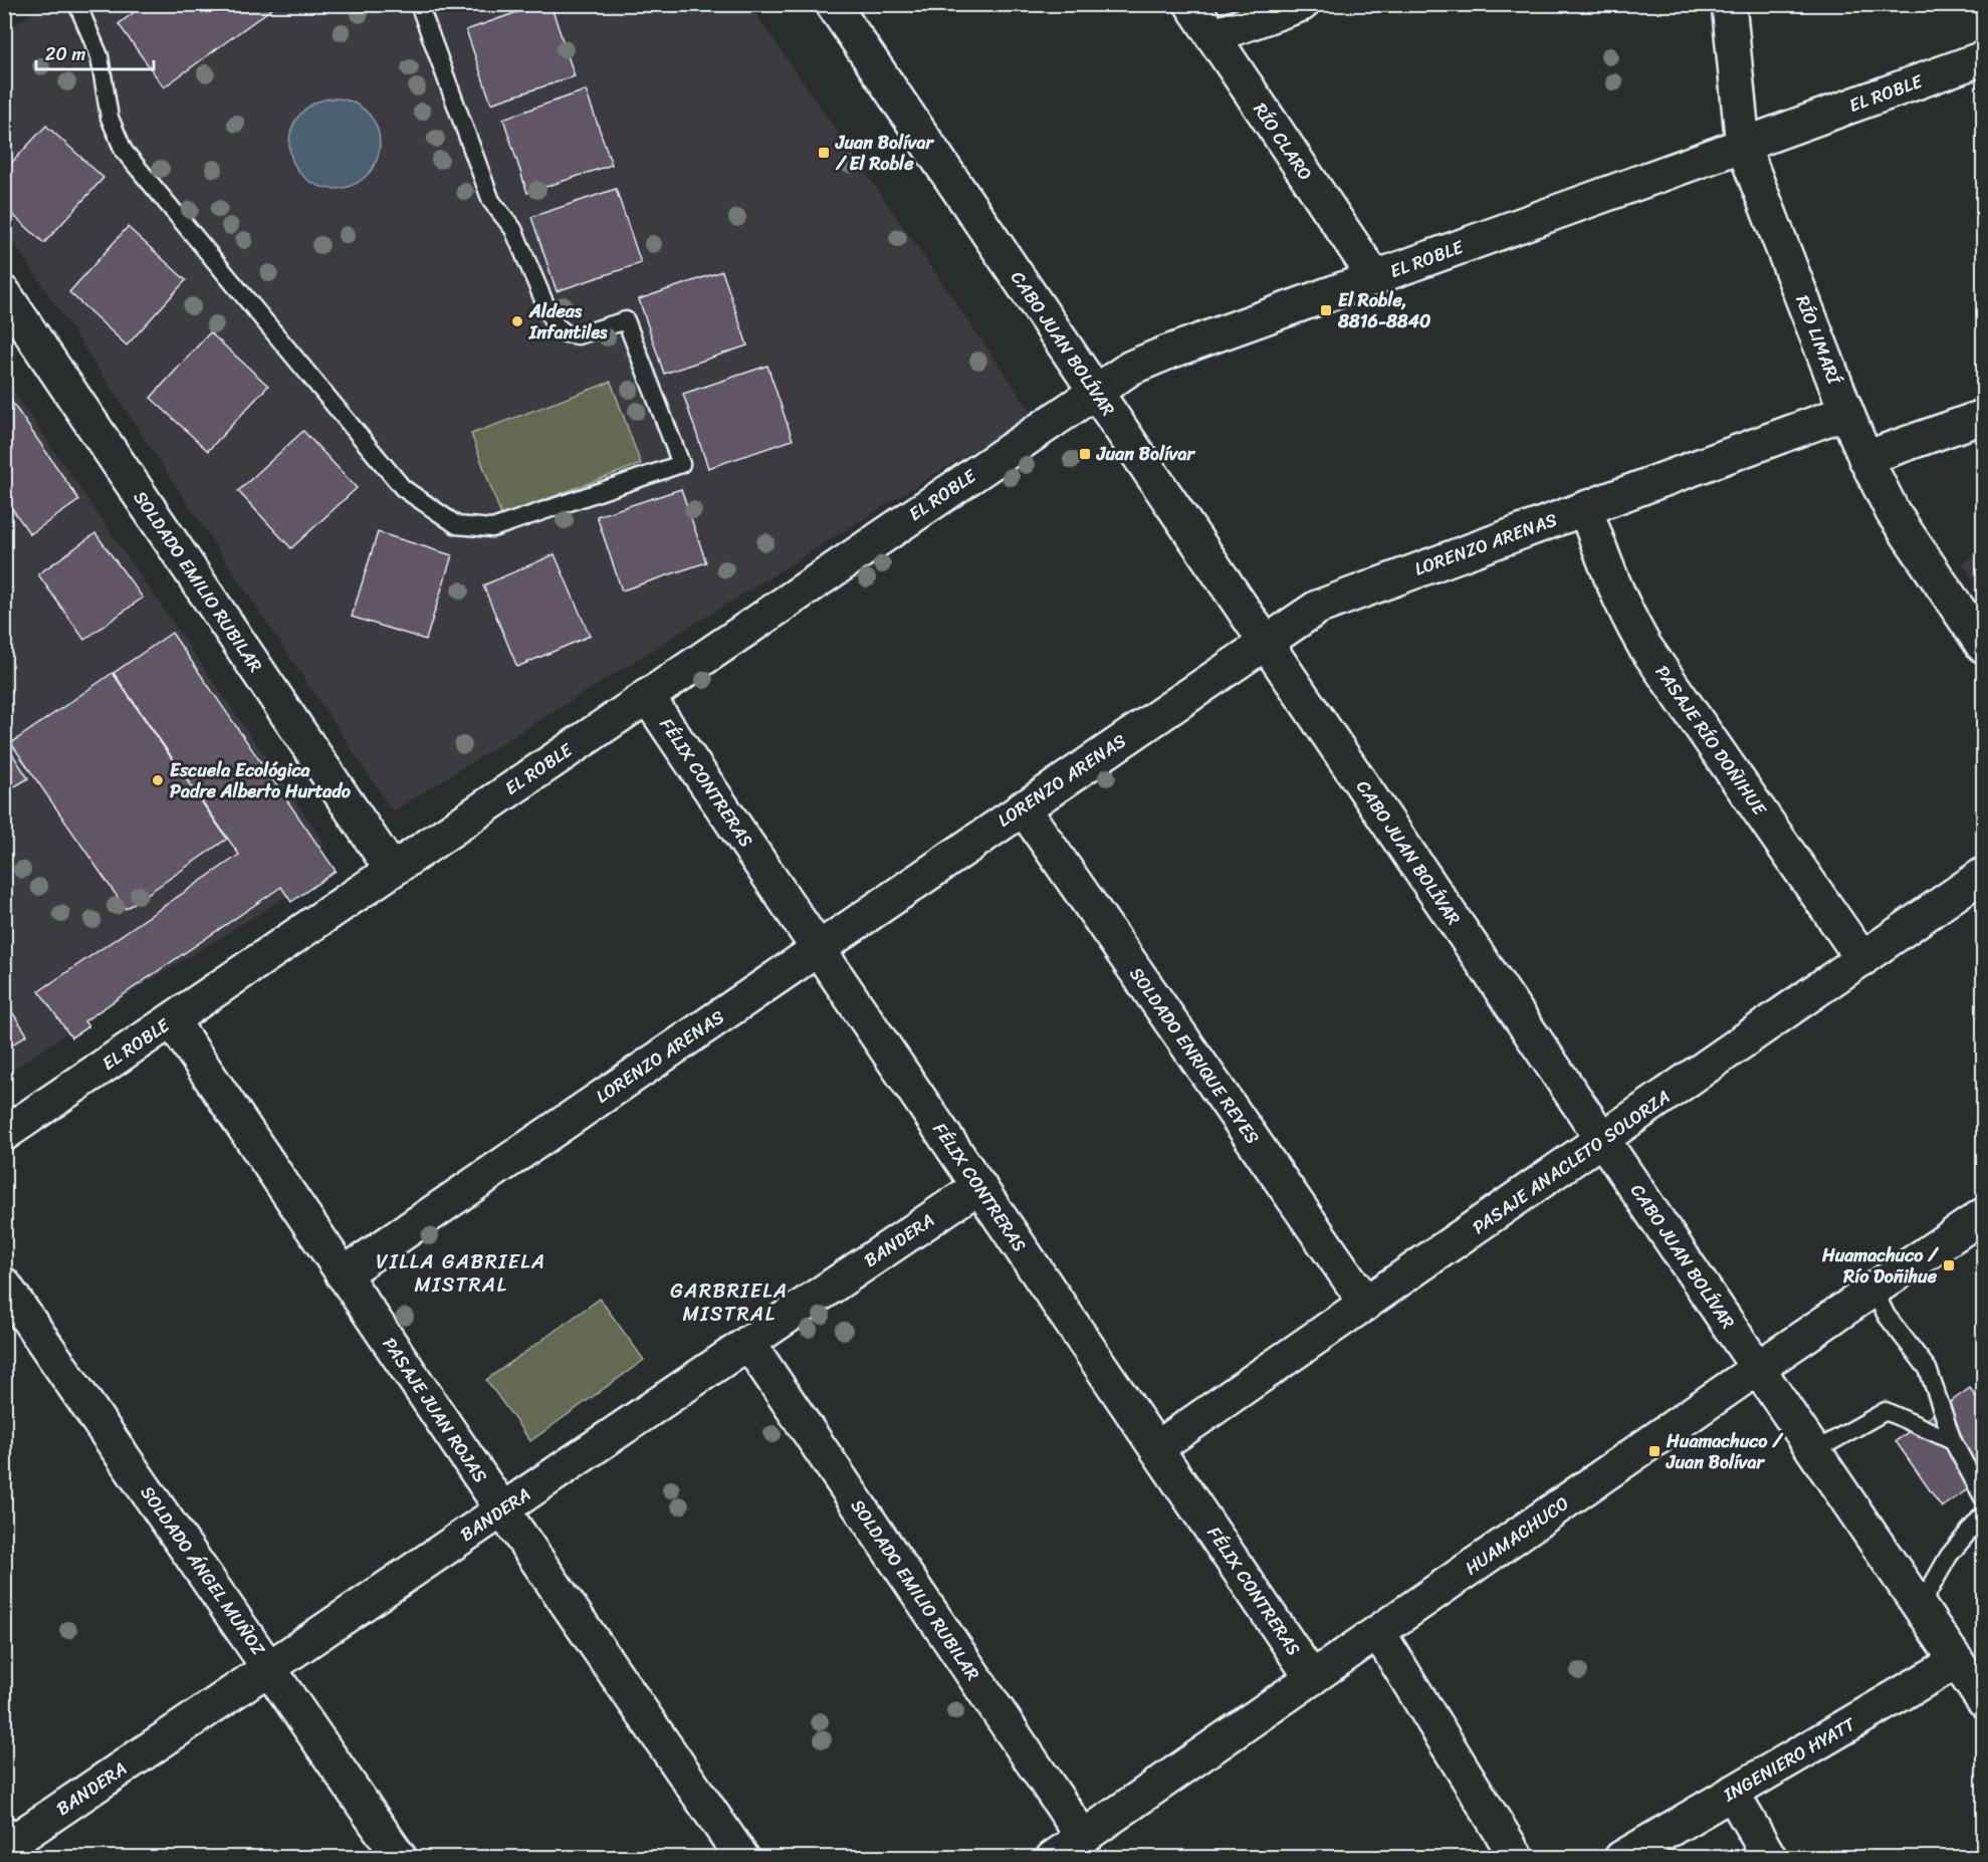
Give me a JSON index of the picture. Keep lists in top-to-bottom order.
{
  "streets": {
    "street": [
      "EL ROBLE",
      "RÍO CLARO",
      "RÍO LIMARÍ",
      "CABO JUAN BOLÍVAR",
      "LORENZO ARENAS",
      "SOLDADO EMILIO RUBILAR",
      "PASAJE RÍO DOÑIHUE",
      "FÉLIX CONTRERAS",
      "SOLDADO ENRIQUE REYES",
      "PASAJE ANACLETO SOLORZA",
      "BANDERA",
      "PASAJE JUAN ROJAS",
      "HUAMACHUCO",
      "SOLDADO ÁNGEL MUÑOZ",
      "INGENIERO HYATT"
    ]
  },
  "crossings": [
    ["EL ROBLE", "RÍO CLARO"],
    ["EL ROBLE", "RÍO LIMARÍ"],
    ["EL ROBLE", "CABO JUAN BOLÍVAR"],
    ["EL ROBLE", "SOLDADO EMILIO RUBILAR"],
    ["EL ROBLE", "FÉLIX CONTRERAS"],
    ["EL ROBLE", "PASAJE JUAN ROJAS"],
    ["RÍO LIMARÍ", "LORENZO ARENAS"],
    ["CABO JUAN BOLÍVAR", "LORENZO ARENAS"],
    ["CABO JUAN BOLÍVAR", "PASAJE ANACLETO SOLORZA"],
    ["CABO JUAN BOLÍVAR", "HUAMACHUCO"],
    ["CABO JUAN BOLÍVAR", "INGENIERO HYATT"],
    ["LORENZO ARENAS", "PASAJE RÍO DOÑIHUE"],
    ["LORENZO ARENAS", "FÉLIX CONTRERAS"],
    ["LORENZO ARENAS", "SOLDADO ENRIQUE REYES"],
    ["LORENZO ARENAS", "PASAJE JUAN ROJAS"],
    ["SOLDADO EMILIO RUBILAR", "BANDERA"],
    ["SOLDADO EMILIO RUBILAR", "HUAMACHUCO"],
    ["PASAJE RÍO DOÑIHUE", "PASAJE ANACLETO SOLORZA"],
    ["FÉLIX CONTRERAS", "PASAJE ANACLETO SOLORZA"],
    ["FÉLIX CONTRERAS", "BANDERA"],
    ["FÉLIX CONTRERAS", "HUAMACHUCO"],
    ["SOLDADO ENRIQUE REYES", "PASAJE ANACLETO SOLORZA"],
    ["BANDERA", "PASAJE JUAN ROJAS"],
    ["BANDERA", "SOLDADO ÁNGEL MUÑOZ"]
  ],
  "districts": ["VILLA GABRIELA MISTRAL", "GARBRIELA MISTRAL"],
  "places": {
    "transit": [
      "Juan Bolívar / El Roble",
      "El Roble, 8816-8840",
      "Juan Bolívar",
      "Huamachuco / Río Doñihue",
      "Huamachuco / Juan Bolívar"
    ],
    "other": ["Aldeas Infantiles", "Escuela Ecológica Padre Alberto Hurtado"]
  },
  "scale_bar": "20 m"
}
